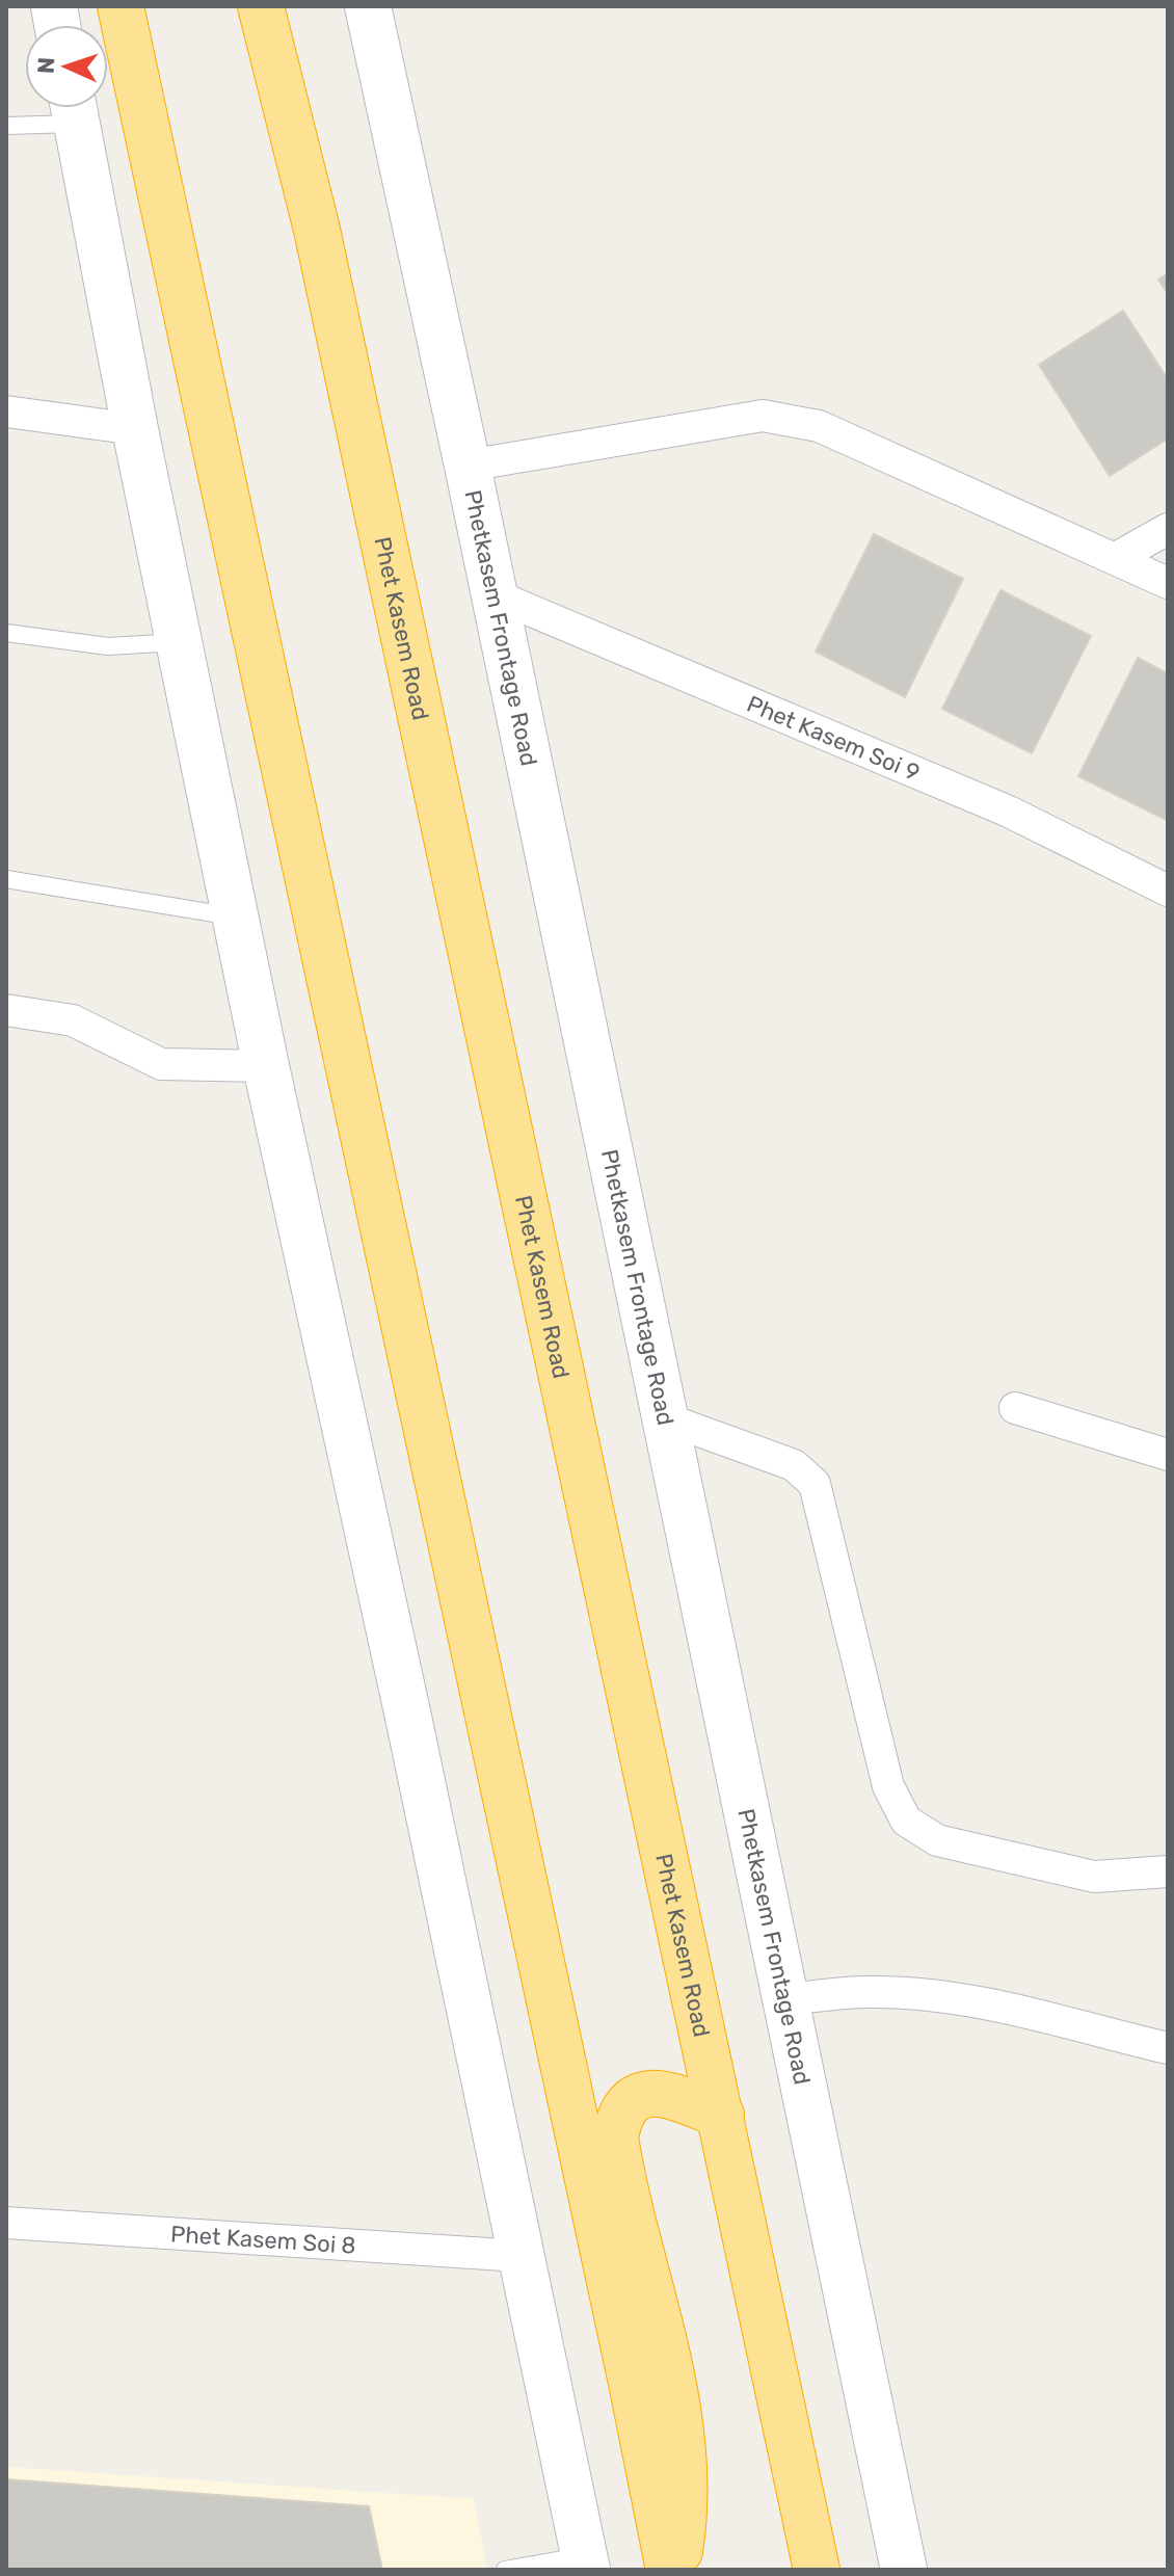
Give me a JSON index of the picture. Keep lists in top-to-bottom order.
{
  "streets": {
    "highway": ["Phet Kasem Road"],
    "main road": ["Phetkasem Frontage Road"],
    "street": ["Phet Kasem Soi 9", "Phet Kasem Soi 8"]
  },
  "crossings": [
    ["Phetkasem Frontage Road", "Phet Kasem Soi 9"]
  ],
  "north": "left"
}
